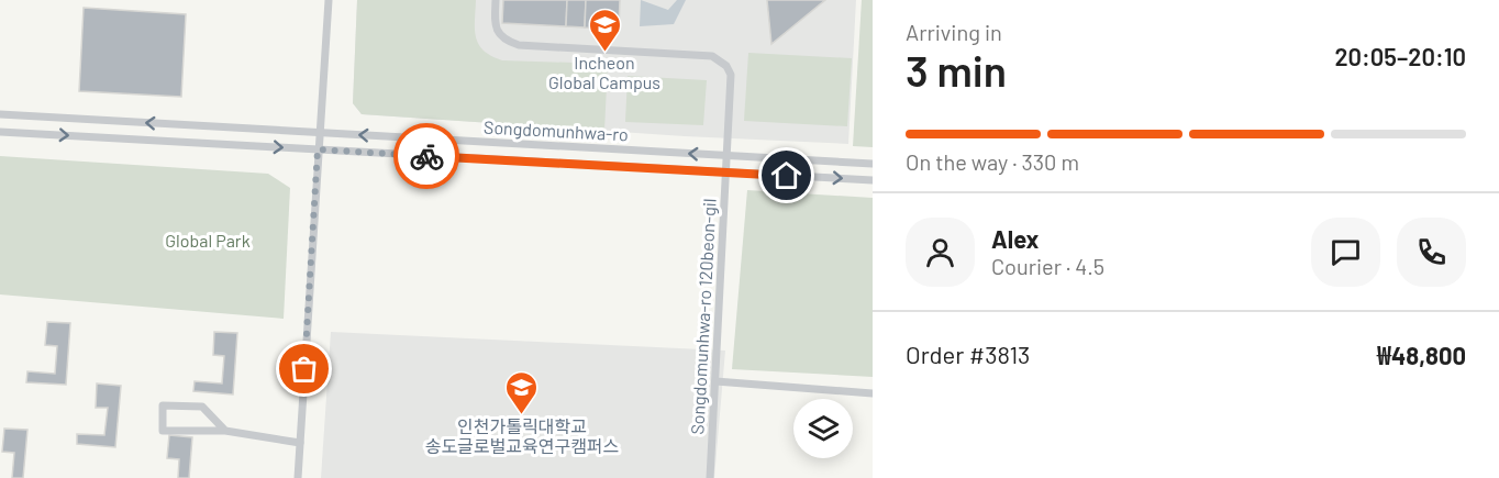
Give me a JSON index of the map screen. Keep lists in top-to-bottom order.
{
  "streets": {
    "street": ["Songdomunhwa-ro", "Songdomunhwa-ro 120beon-gil"]
  },
  "crossings": [
    ["Songdomunhwa-ro", "Songdomunhwa-ro 120beon-gil"]
  ],
  "parks": ["Global Park"],
  "places": {
    "school or university": ["Incheon Global Campus", "인천가톨릭대학교 송도글로벌교육연구캠퍼스"]
  },
  "page": {
    "heading": ["3 min", "Arriving in", "20:05–20:10"],
    "panel": [
      "Alex",
      "Courier · 4.5",
      "Order #3813",
      "₩48,800"
    ],
    "bar": "On the way · 330 m"
  }
}
